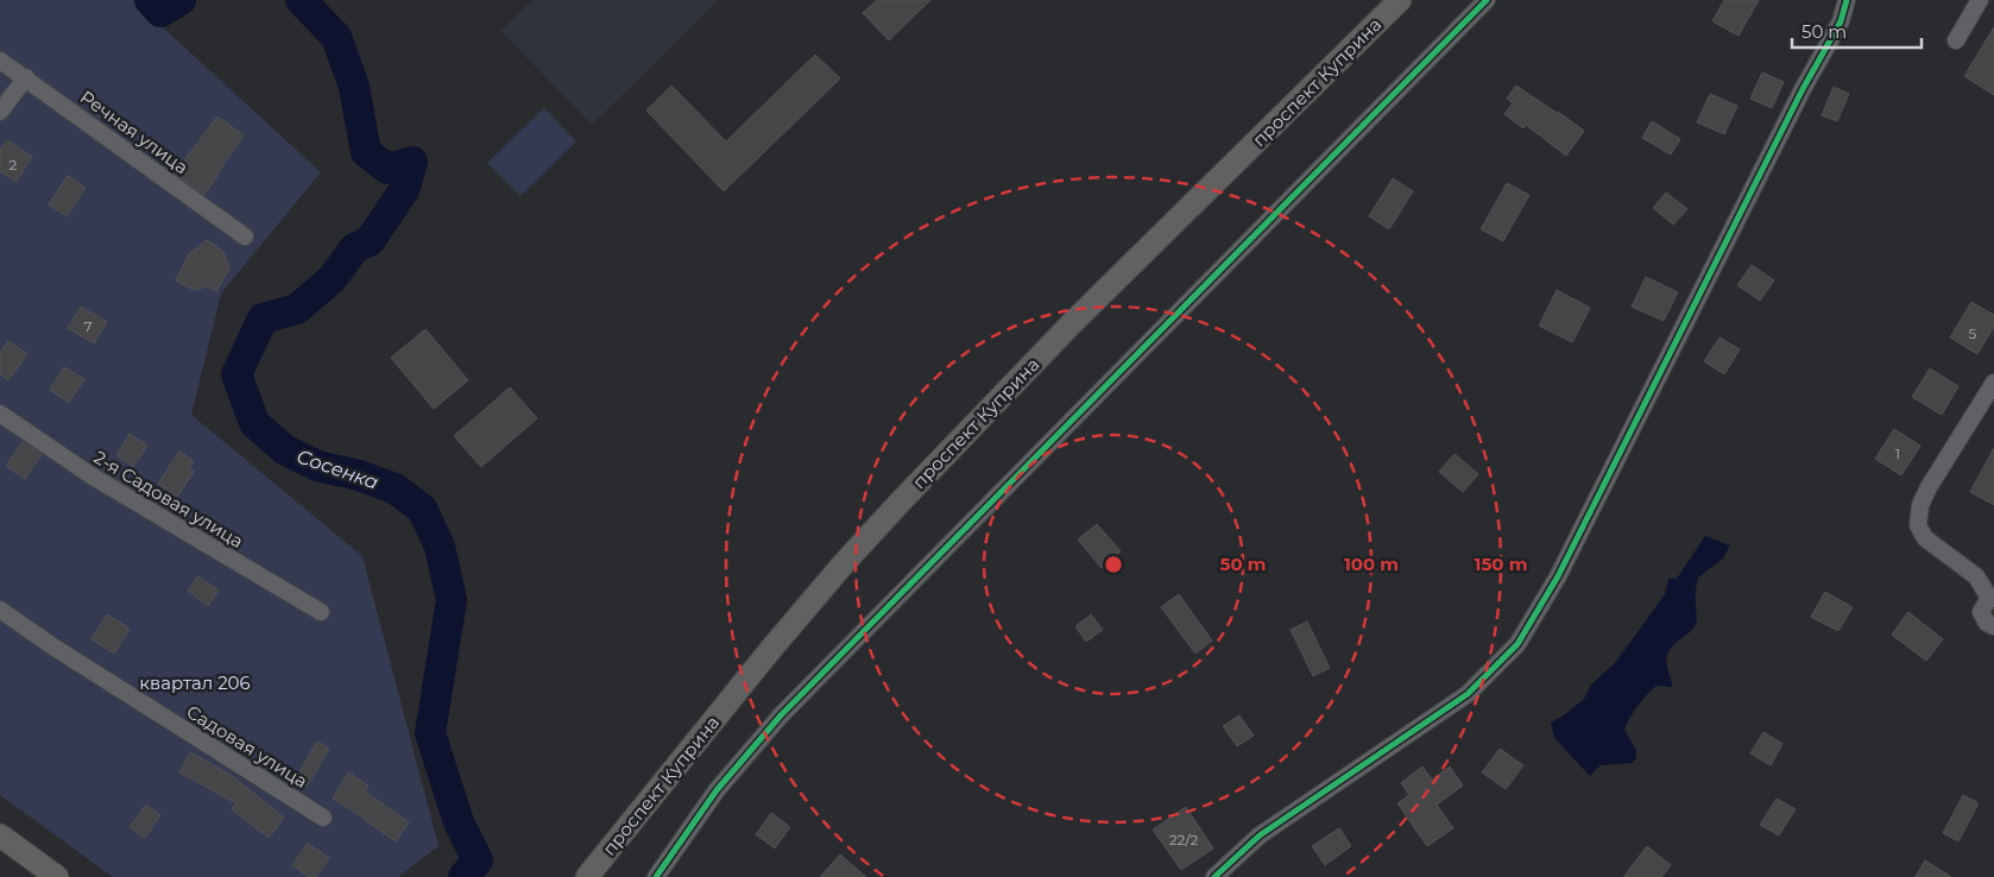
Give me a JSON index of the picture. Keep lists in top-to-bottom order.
{
  "streets": {
    "main road": ["проспект Куприна"],
    "street": ["Речная улица", "2-я Садовая улица", "Садовая улица"]
  },
  "water": ["Сосенка"],
  "parks": ["квартал 206"],
  "house_numbers": [
    "2",
    "7",
    "5",
    "1",
    "22/2"
  ],
  "scale_bar": "50 m",
  "rings": ["50 m", "100 m", "150 m"]
}
